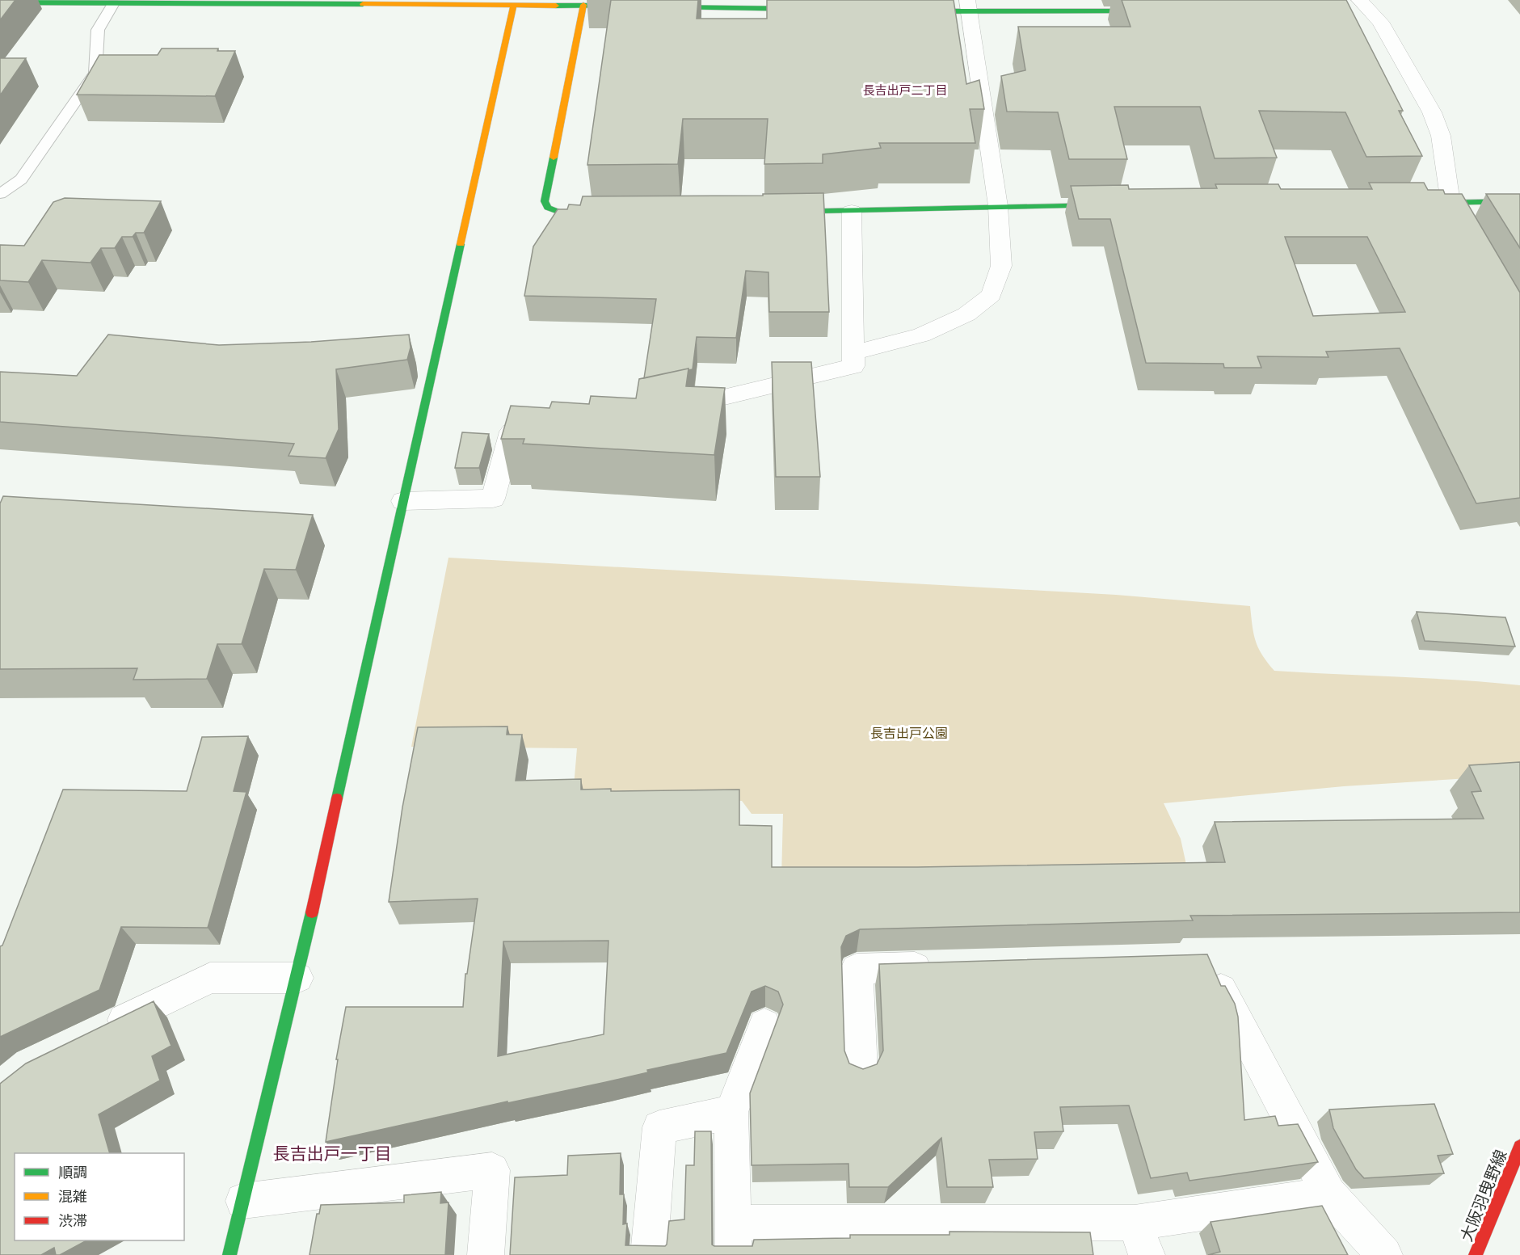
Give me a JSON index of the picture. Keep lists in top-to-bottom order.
{
  "streets": {
    "street": ["大阪羽曳野線"]
  },
  "districts": ["長吉出戸二丁目", "長吉出戸一丁目"],
  "parks": ["長吉出戸公園"],
  "legend": ["順調", "混雑", "渋滞"]
}
